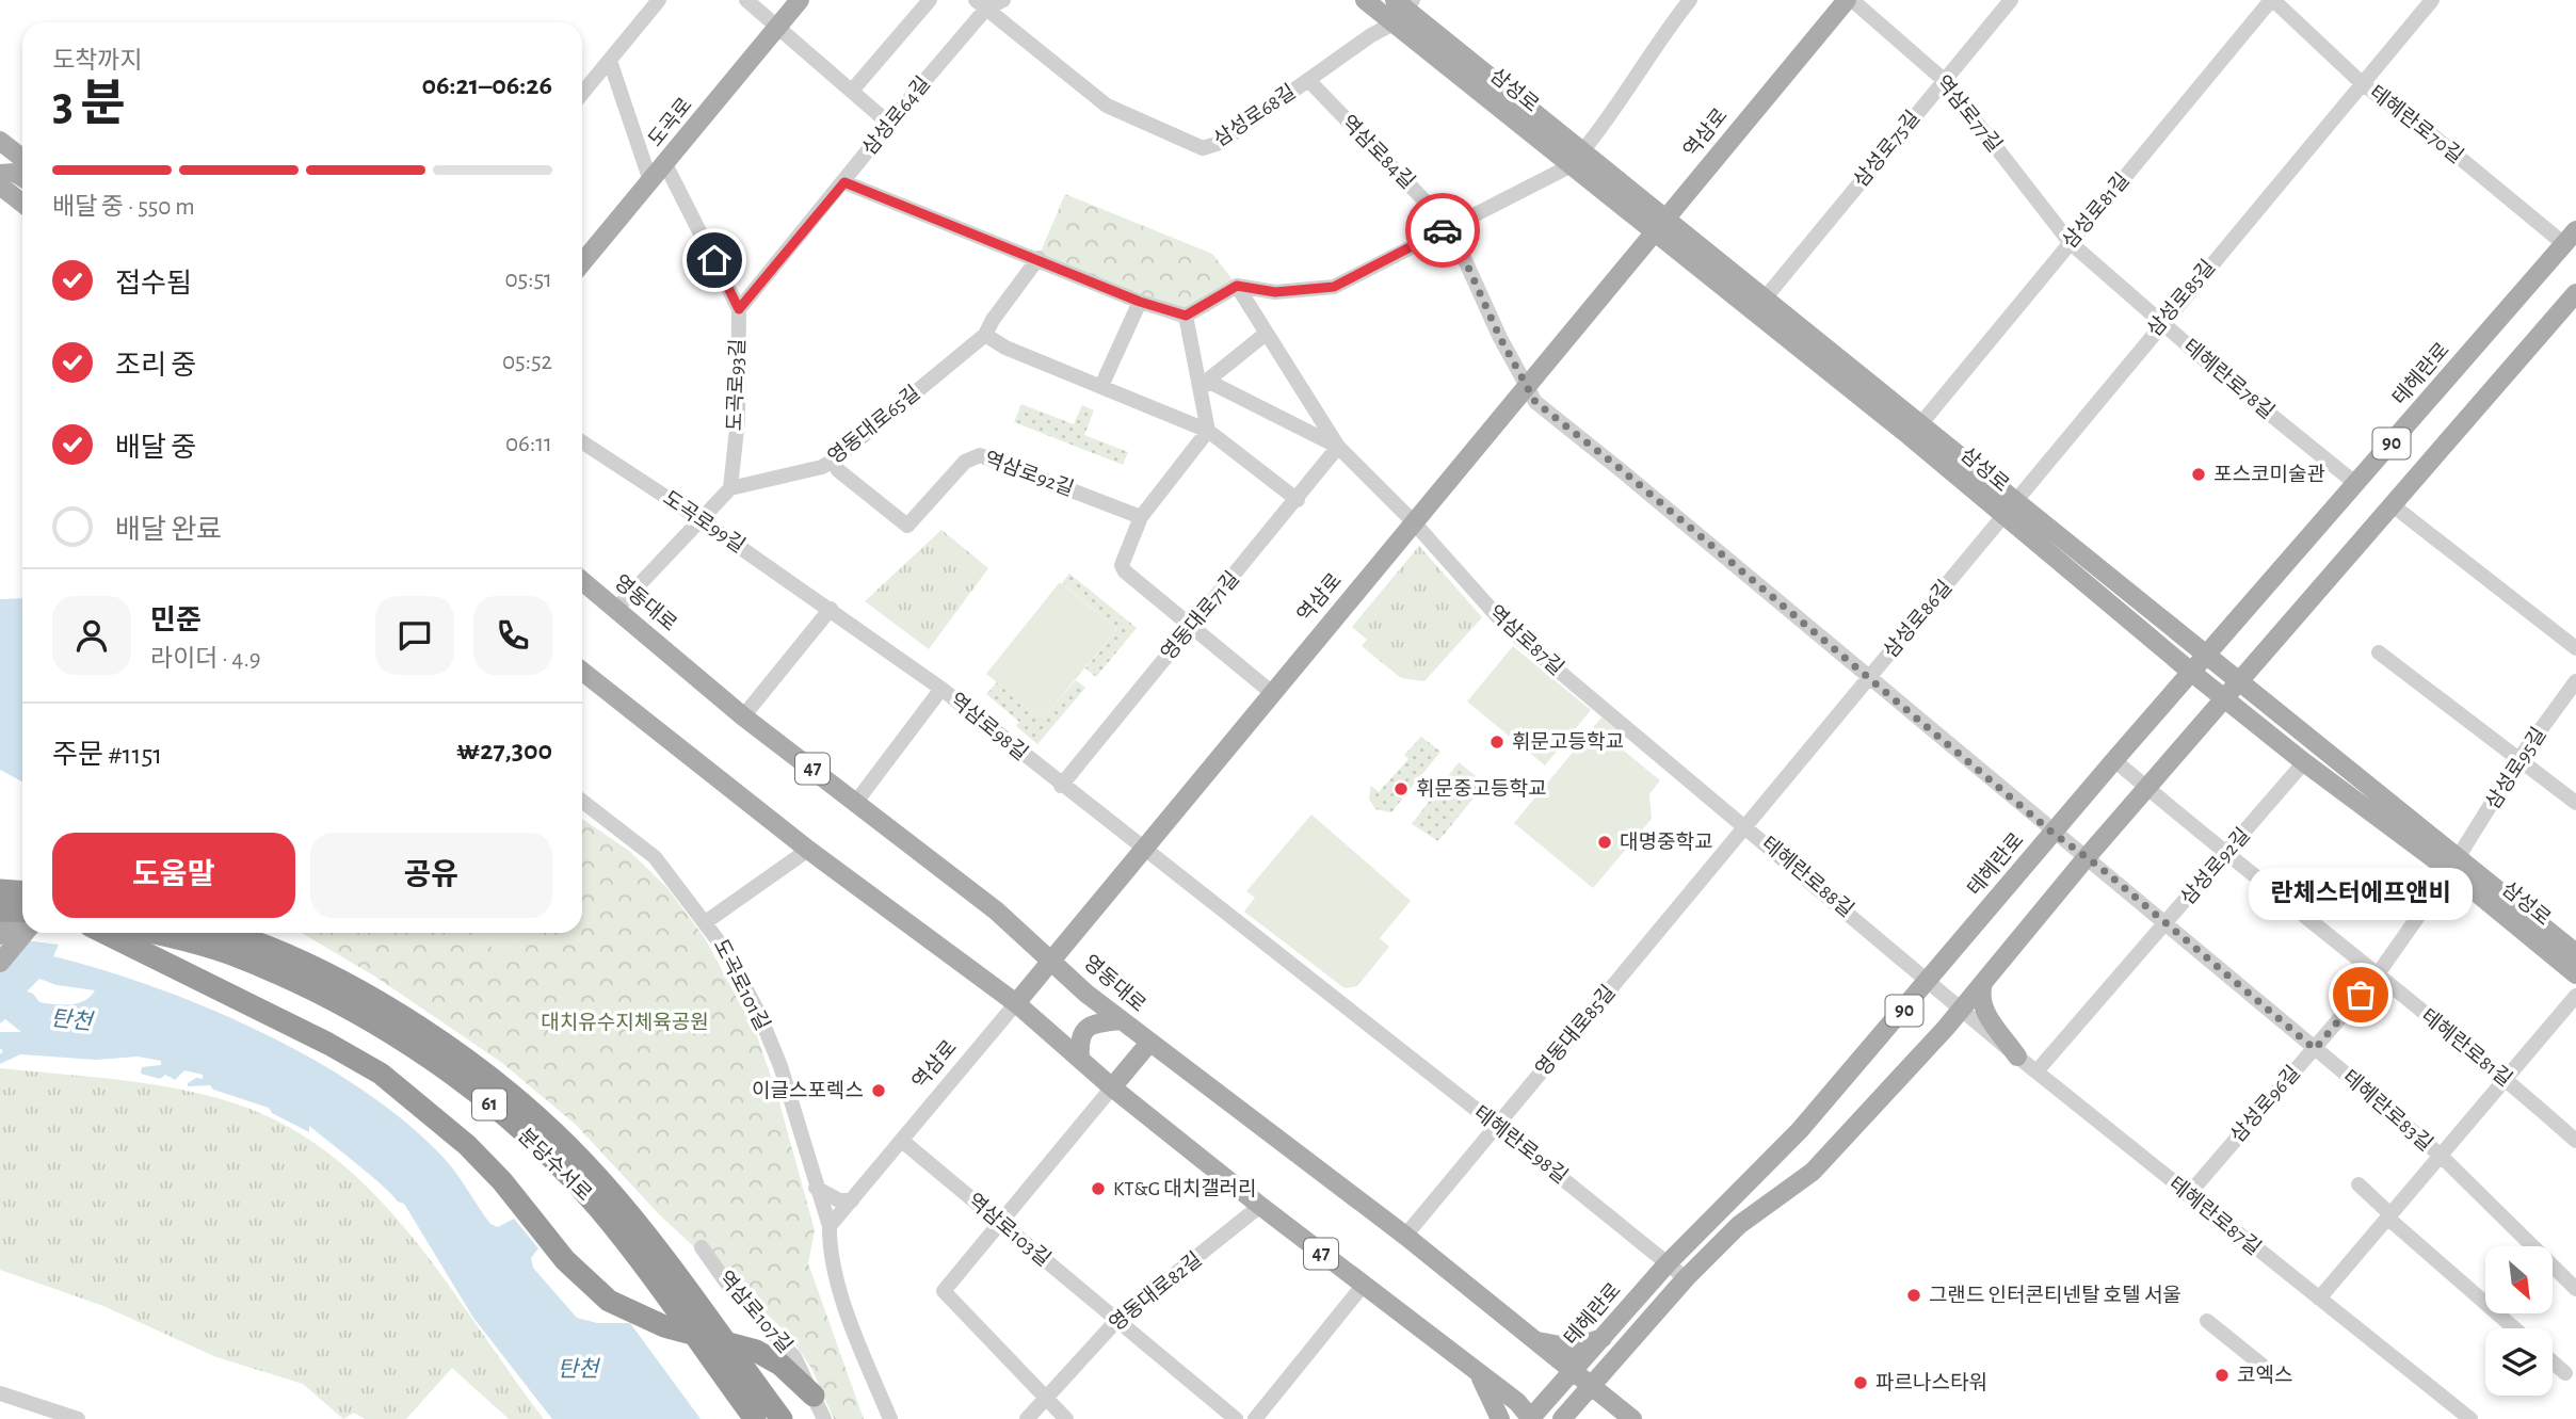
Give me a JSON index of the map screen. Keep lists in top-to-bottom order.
{
  "streets": {
    "highway": ["61", "분당수서로"],
    "main road": [
      "삼성로",
      "도곡로",
      "역삼로",
      "테헤란로",
      "90",
      "영동대로",
      "47"
    ],
    "street": [
      "역삼로77길",
      "삼성로64길",
      "삼성로68길",
      "테헤란로70길",
      "삼성로75길",
      "역삼로84길",
      "삼성로81길",
      "삼성로85길",
      "테헤란로78길",
      "도곡로93길",
      "영동대로65길",
      "역삼로92길",
      "도곡로99길",
      "영동대로71길",
      "삼성로86길",
      "역삼로87길",
      "역삼로98길",
      "삼성로95길",
      "삼성로92길",
      "테헤란로88길",
      "도곡로101길",
      "영동대로85길",
      "테헤란로81길",
      "삼성로96길",
      "테헤란로83길",
      "테헤란로98길",
      "테헤란로87길",
      "역삼로103길",
      "영동대로82길",
      "역삼로107길"
    ]
  },
  "crossings": [
    ["삼성로", "삼성로68길"],
    ["삼성로", "역삼로"],
    ["삼성로", "삼성로75길"],
    ["삼성로", "삼성로81길"],
    ["삼성로", "삼성로85길"],
    ["삼성로", "테헤란로"],
    ["삼성로", "90"],
    ["삼성로", "삼성로86길"],
    ["삼성로", "삼성로95길"],
    ["삼성로", "삼성로92길"],
    ["삼성로", "삼성로96길"],
    ["역삼로77길", "삼성로75길"],
    ["역삼로77길", "삼성로81길"],
    ["역삼로77길", "테헤란로78길"],
    ["삼성로64길", "삼성로68길"],
    ["삼성로64길", "도곡로93길"],
    ["삼성로68길", "역삼로84길"],
    ["도곡로", "도곡로93길"],
    ["테헤란로70길", "삼성로81길"],
    ["테헤란로70길", "삼성로85길"],
    ["테헤란로70길", "테헤란로"],
    ["역삼로", "역삼로84길"],
    ["역삼로", "영동대로"],
    ["역삼로", "역삼로87길"],
    ["역삼로", "역삼로98길"],
    ["역삼로", "47"],
    ["역삼로", "도곡로101길"],
    ["역삼로", "테헤란로98길"],
    ["역삼로", "역삼로103길"],
    ["역삼로84길", "테헤란로83길"],
    ["삼성로81길", "테헤란로78길"],
    ["삼성로85길", "테헤란로78길"],
    ["삼성로85길", "삼성로86길"],
    ["테헤란로", "테헤란로78길"],
    ["테헤란로", "영동대로"],
    ["테헤란로", "47"],
    ["테헤란로", "테헤란로88길"],
    ["테헤란로", "테헤란로81길"],
    ["테헤란로", "테헤란로83길"],
    ["테헤란로", "테헤란로98길"],
    ["도곡로93길", "영동대로65길"],
    ["영동대로65길", "역삼로92길"],
    ["영동대로65길", "도곡로99길"],
    ["영동대로65길", "영동대로"],
    ["90", "영동대로"],
    ["90", "테헤란로88길"],
    ["90", "테헤란로81길"],
    ["90", "테헤란로83길"],
    ["90", "테헤란로98길"],
    ["90", "테헤란로87길"],
    ["도곡로99길", "역삼로98길"],
    ["영동대로", "영동대로85길"],
    ["영동대로71길", "역삼로87길"],
    ["영동대로71길", "역삼로98길"],
    ["삼성로86길", "테헤란로88길"],
    ["삼성로86길", "영동대로85길"],
    ["삼성로86길", "테헤란로83길"],
    ["역삼로87길", "테헤란로88길"],
    ["역삼로98길", "테헤란로98길"],
    ["47", "영동대로82길"],
    ["삼성로95길", "삼성로96길"],
    ["삼성로92길", "테헤란로81길"],
    ["삼성로92길", "테헤란로83길"],
    ["삼성로92길", "테헤란로87길"],
    ["테헤란로88길", "영동대로85길"],
    ["테헤란로88길", "테헤란로87길"],
    ["영동대로85길", "테헤란로98길"],
    ["테헤란로81길", "삼성로96길"],
    ["삼성로96길", "테헤란로83길"],
    ["삼성로96길", "테헤란로87길"],
    ["역삼로103길", "영동대로82길"]
  ],
  "water": ["탄천"],
  "parks": ["대치유수지체육공원"],
  "places": [
    "포스코미술관",
    "휘문고등학교",
    "휘문중고등학교",
    "대명중학교",
    "란체스터에프앤비",
    "이글스포렉스",
    "KT&G 대치갤러리",
    "그랜드 인터콘티넨탈 호텔 서울",
    "코엑스",
    "파르나스타워"
  ],
  "north": "bottom right",
  "page": {
    "heading": ["3 분", "도착까지", "06:21–06:26"],
    "panel": [
      "민준",
      "라이더 · 4.9",
      "주문 #1151",
      "₩27,300"
    ],
    "bar": "배달 중 · 550 m",
    "list": [
      ["접수됨", "05:51"],
      ["조리 중", "05:52"],
      ["배달 중", "06:11"],
      "배달 완료"
    ],
    "buttons": ["도움말", "공유"],
    "bubble": "란체스터에프앤비"
  }
}
